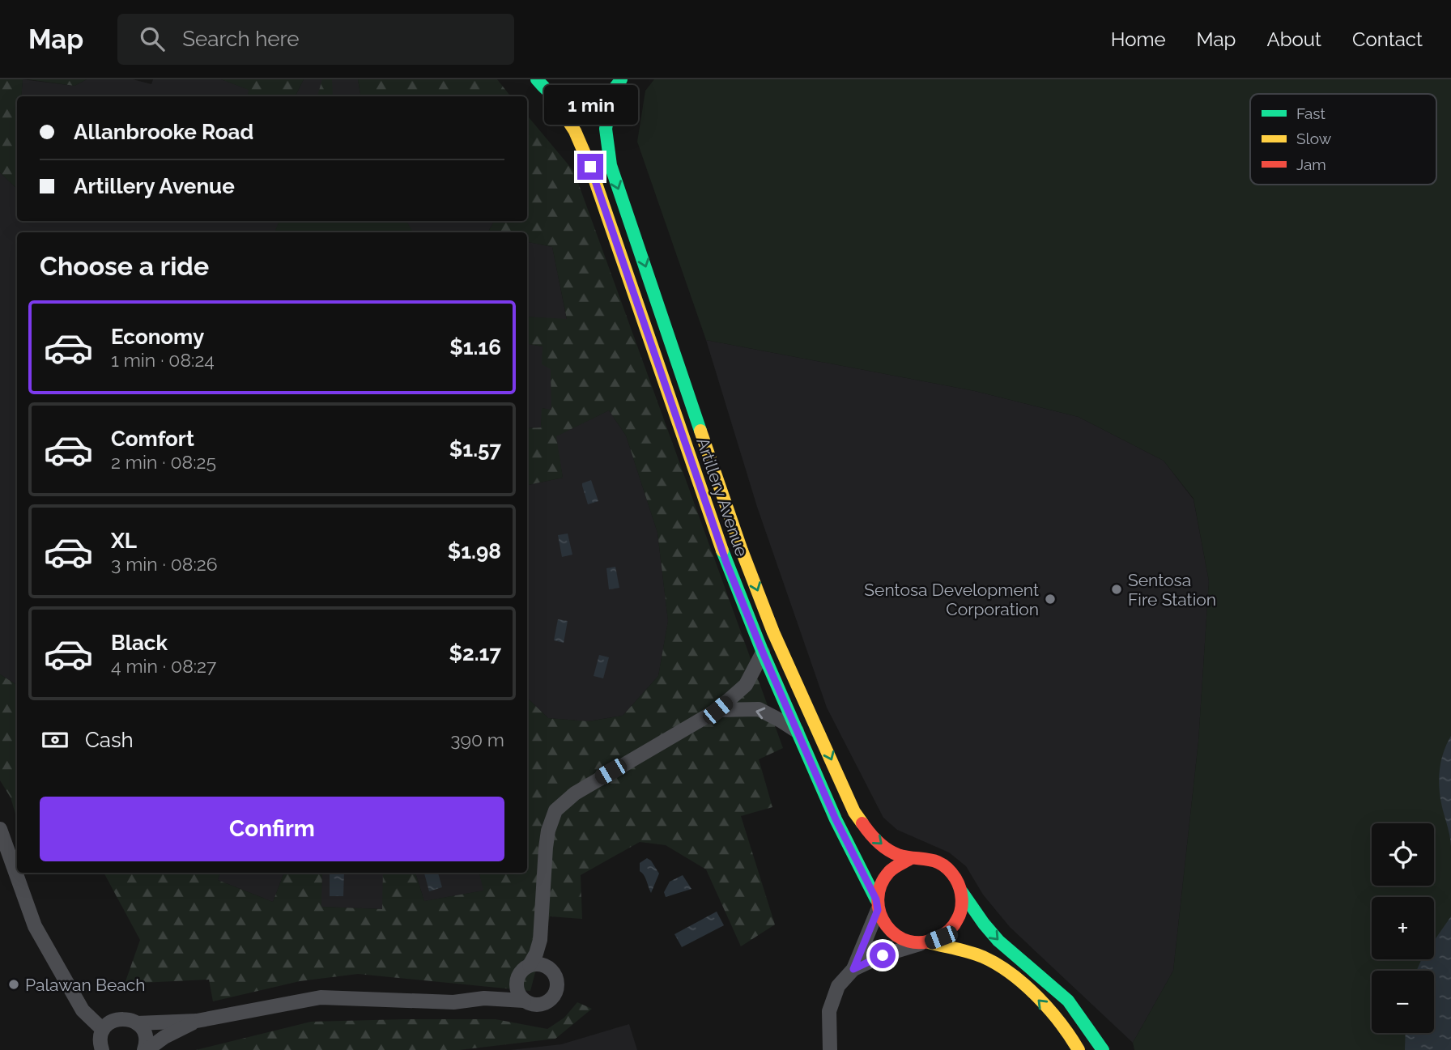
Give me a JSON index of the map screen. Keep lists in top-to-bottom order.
{
  "streets": {
    "street": ["Artillery Avenue"]
  },
  "places": ["Sentosa Fire Station", "Sentosa Development Corporation", "Palawan Beach"],
  "legend": ["Fast", "Slow", "Jam"],
  "page": {
    "header": "Map",
    "search": "Search here",
    "nav": [
      "Home",
      "Map",
      "About",
      "Contact"
    ],
    "bubble": "1 min",
    "banner": ["Allanbrooke Road", "Artillery Avenue"],
    "heading": "Choose a ride",
    "list": [
      {
        "name": "Economy",
        "note": "1 min · 08:24",
        "value": "$1.16"
      },
      {
        "name": "Comfort",
        "note": "2 min · 08:25",
        "value": "$1.57"
      },
      {
        "name": "XL",
        "note": "3 min · 08:26",
        "value": "$1.98"
      },
      {
        "name": "Black",
        "note": "4 min · 08:27",
        "value": "$2.17"
      }
    ],
    "pay": ["Cash", "390 m"],
    "buttons": "Confirm",
    "map_buttons": ["+", "−"]
  }
}
